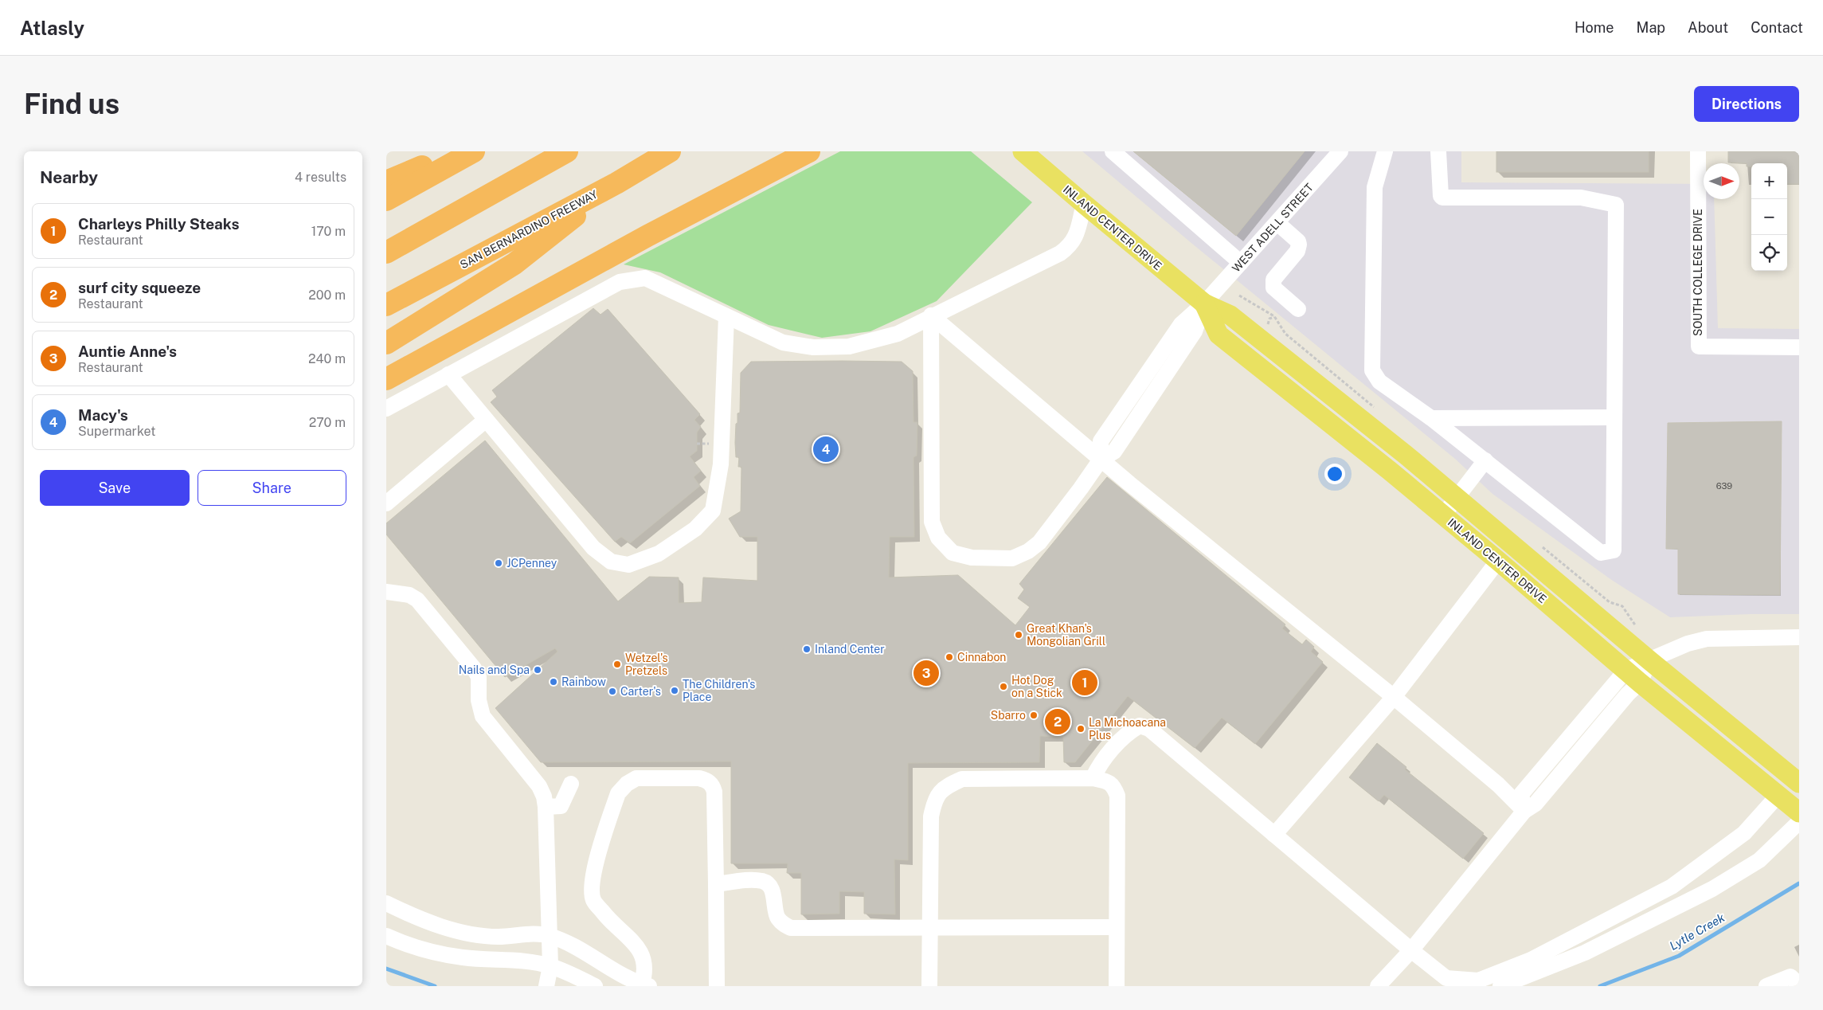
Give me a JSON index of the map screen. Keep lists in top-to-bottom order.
{
  "streets": {
    "highway": ["SAN BERNARDINO FREEWAY"],
    "main road": ["INLAND CENTER DRIVE"],
    "street": ["WEST ADELL STREET", "SOUTH COLLEGE DRIVE"]
  },
  "crossings": [
    ["INLAND CENTER DRIVE", "WEST ADELL STREET"]
  ],
  "water": ["Lytle Creek"],
  "places": [
    "JCPenney",
    "Great Khan's Mongolian Grill",
    "Inland Center",
    "Cinnabon",
    "Wetzel's Pretzels",
    "Nails and Spa",
    "Rainbow",
    "Hot Dog on a Stick",
    "The Children's Place",
    "Carter's",
    "Sbarro",
    "La Michoacana Plus"
  ],
  "house_numbers": ["639"],
  "north": "right",
  "page": {
    "header": "Atlasly",
    "nav": [
      "Home",
      "Map",
      "About",
      "Contact"
    ],
    "buttons": [
      "Directions",
      ["Save", "Share"]
    ],
    "title": "Find us",
    "heading": ["Nearby", "4 results"],
    "map_buttons": ["+", "−"],
    "list": [
      {
        "mark": "1",
        "name": "Charleys Philly Steaks",
        "note": "Restaurant",
        "value": "170 m"
      },
      {
        "mark": "2",
        "name": "surf city squeeze",
        "note": "Restaurant",
        "value": "200 m"
      },
      {
        "mark": "3",
        "name": "Auntie Anne's",
        "note": "Restaurant",
        "value": "240 m"
      },
      {
        "mark": "4",
        "name": "Macy's",
        "note": "Supermarket",
        "value": "270 m"
      }
    ],
    "pins": [
      "4",
      "3",
      "1",
      "2"
    ]
  }
}
